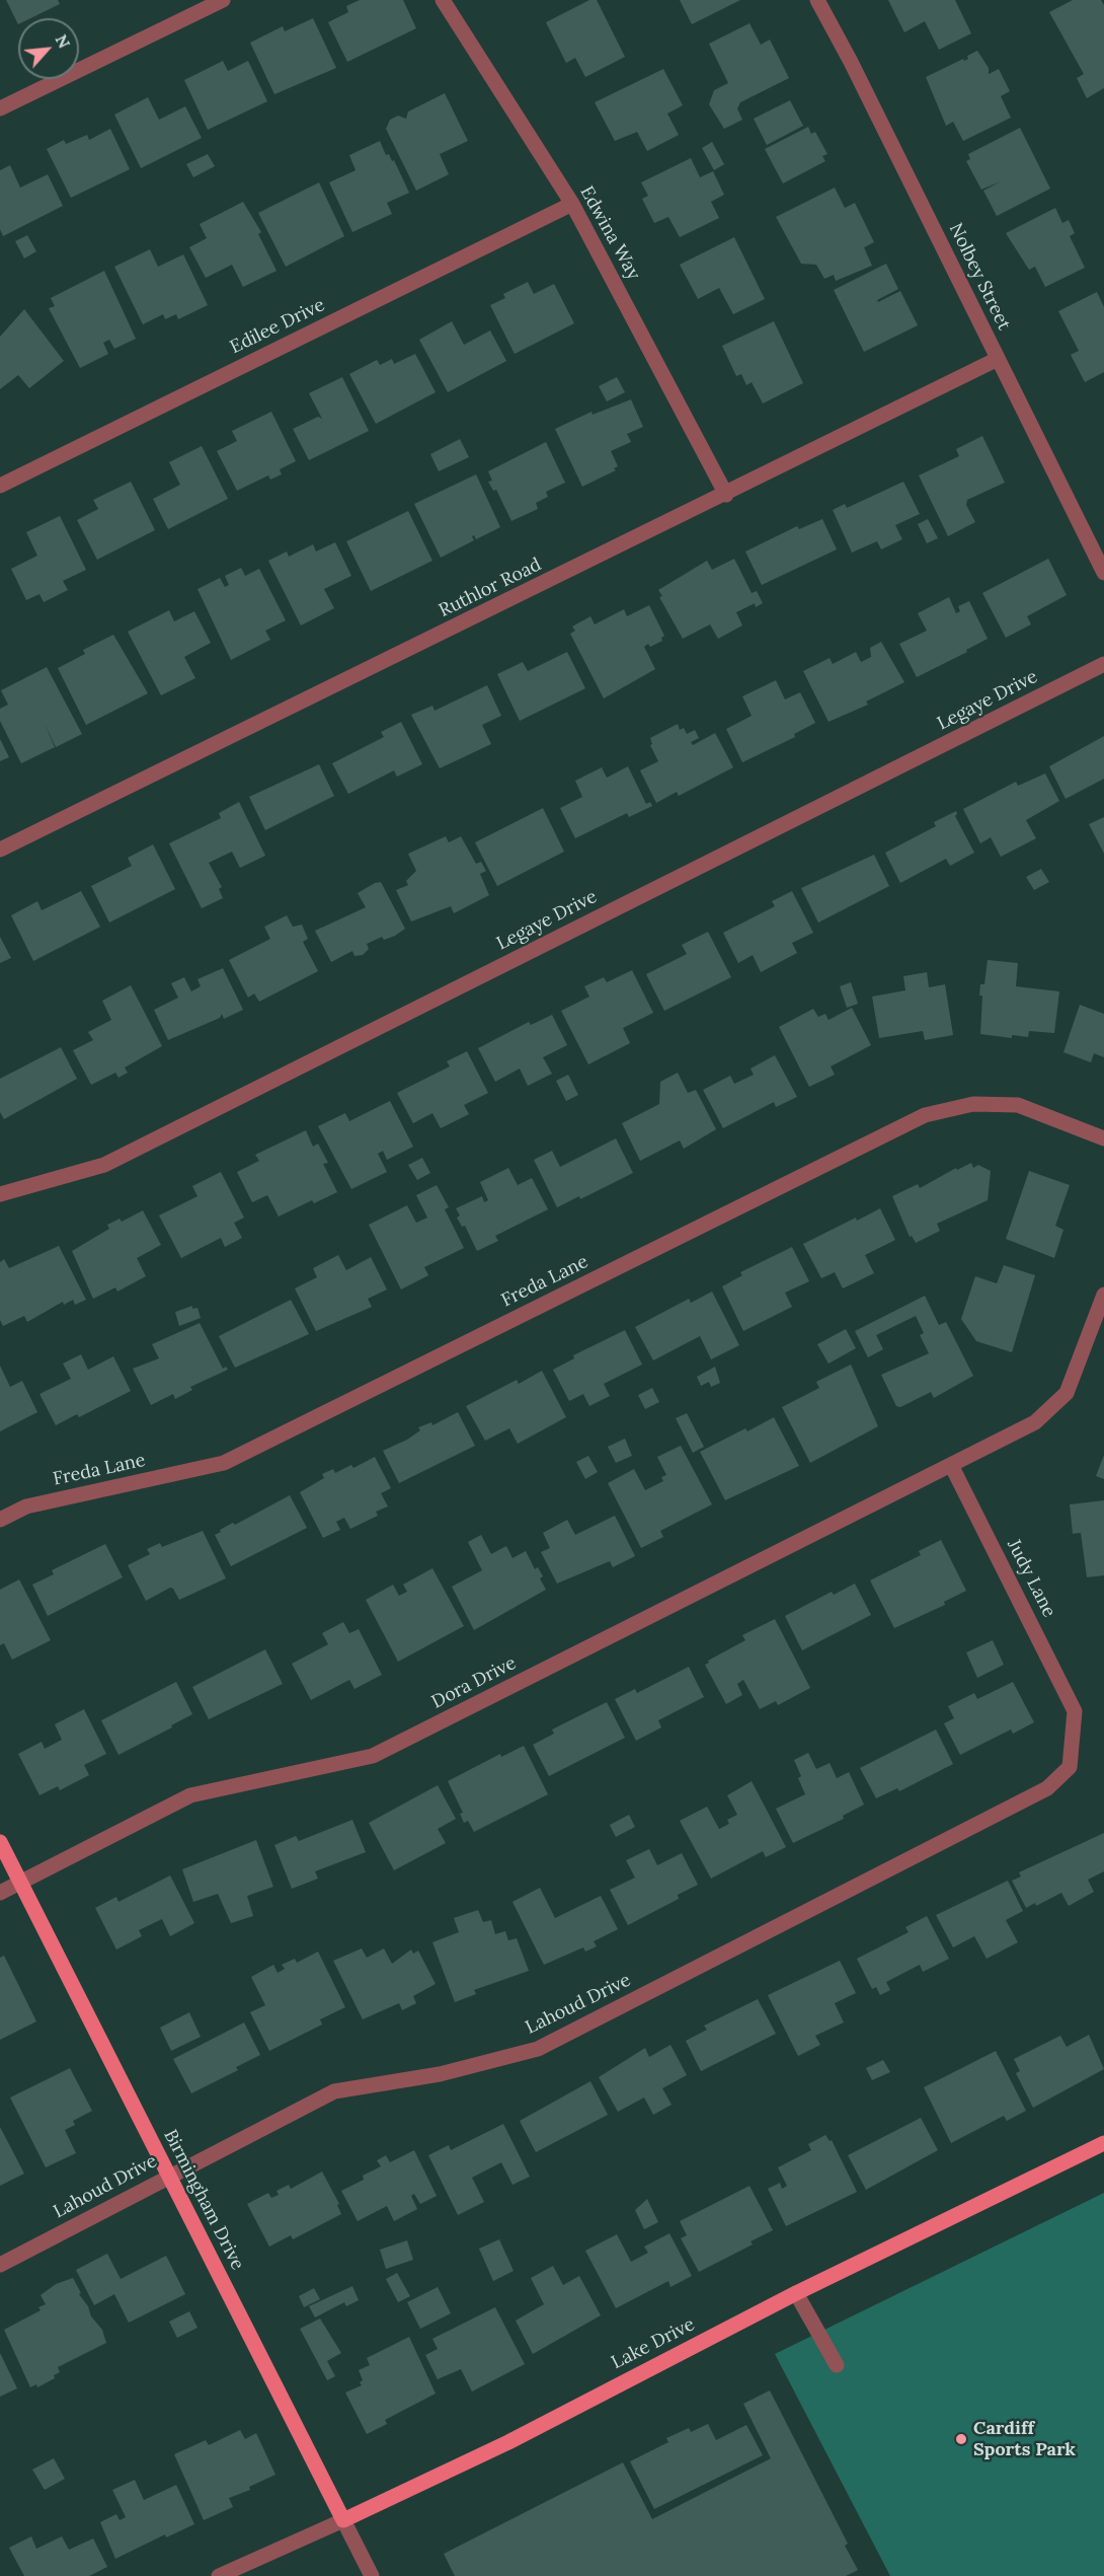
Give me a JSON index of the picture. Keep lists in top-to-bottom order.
{
  "streets": {
    "main road": ["Birmingham Drive", "Lake Drive"],
    "street": [
      "Edwina Way",
      "Nolbey Street",
      "Edilee Drive",
      "Ruthlor Road",
      "Legaye Drive",
      "Freda Lane",
      "Judy Lane",
      "Dora Drive",
      "Lahoud Drive"
    ]
  },
  "crossings": [
    ["Edwina Way", "Edilee Drive"],
    ["Edwina Way", "Ruthlor Road"],
    ["Nolbey Street", "Ruthlor Road"],
    ["Judy Lane", "Dora Drive"],
    ["Judy Lane", "Lahoud Drive"],
    ["Dora Drive", "Birmingham Drive"],
    ["Lahoud Drive", "Birmingham Drive"],
    ["Birmingham Drive", "Lake Drive"]
  ],
  "places": ["Cardiff Sports Park"],
  "north": "top right"
}
